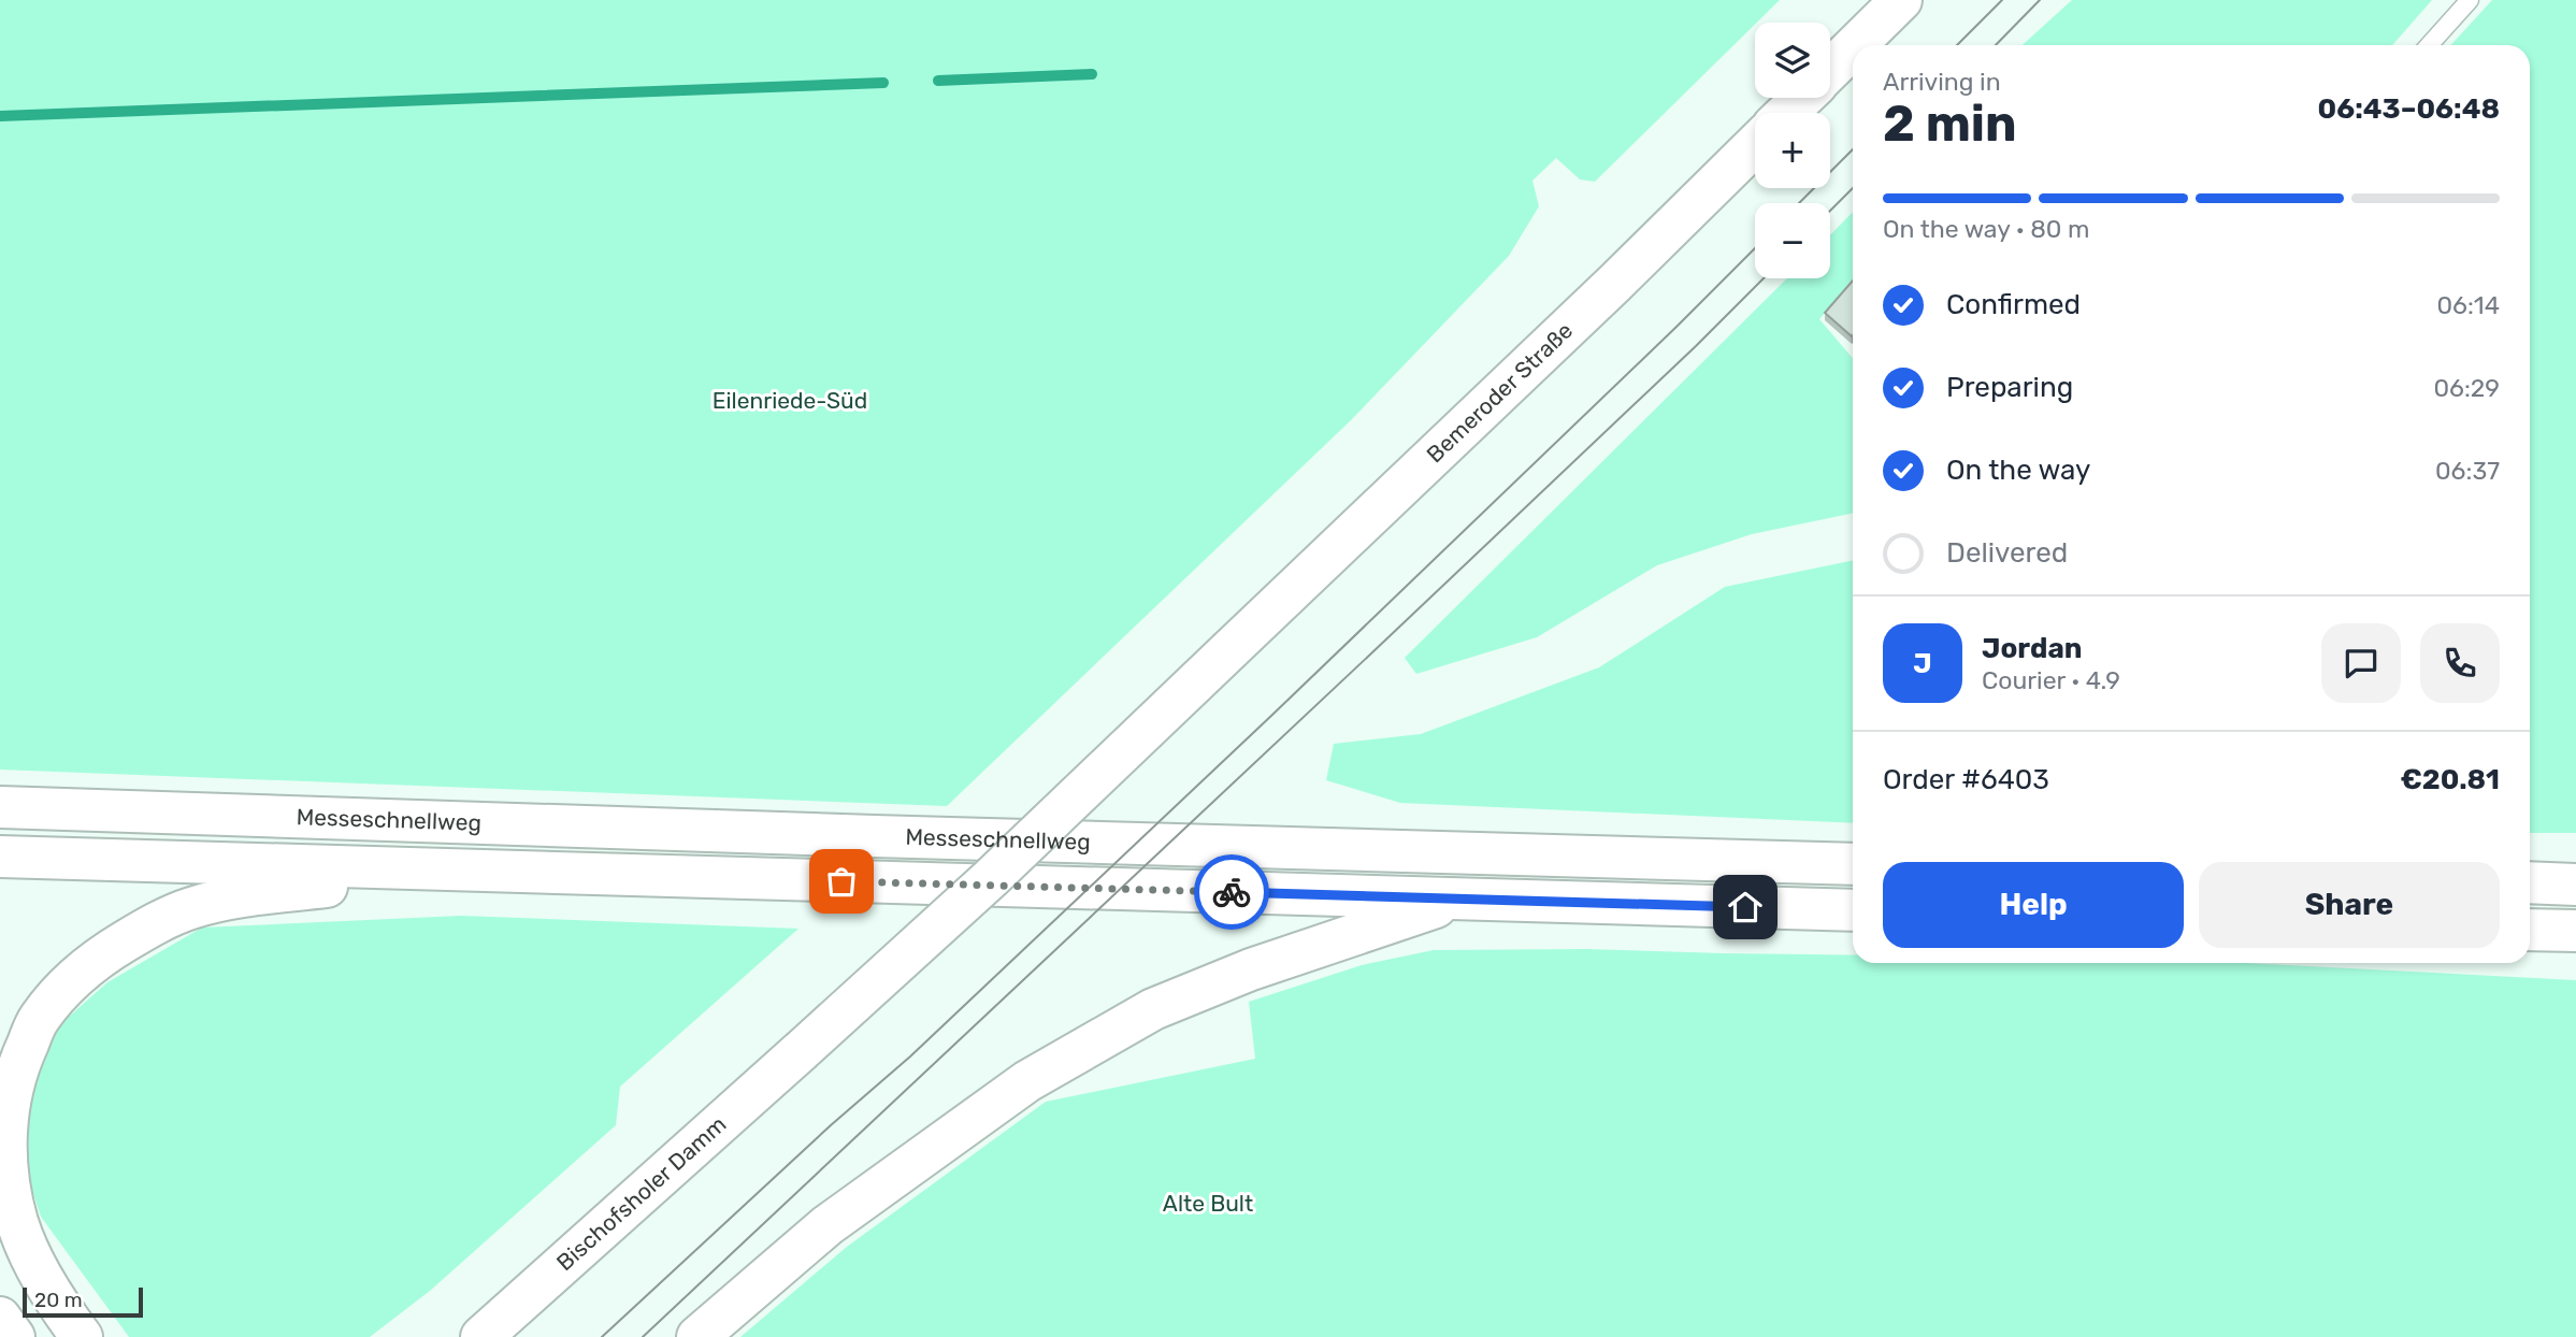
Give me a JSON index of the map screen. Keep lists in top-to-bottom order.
{
  "streets": {
    "main road": ["Bemeroder Straße", "Messeschnellweg", "Bischofsholer Damm"]
  },
  "crossings": [
    ["Bemeroder Straße", "Bischofsholer Damm"]
  ],
  "parks": ["Eilenriede-Süd", "Alte Bult"],
  "scale_bar": "20 m",
  "page": {
    "map_buttons": ["+", "−"],
    "heading": ["2 min", "Arriving in", "06:43–06:48"],
    "panel": [
      "Jordan",
      "Courier · 4.9",
      "Order #6403",
      "€20.81"
    ],
    "bar": "On the way · 80 m",
    "list": [
      ["Confirmed", "06:14"],
      ["Preparing", "06:29"],
      ["On the way", "06:37"],
      "Delivered"
    ],
    "round": "J",
    "buttons": ["Help", "Share"],
    "scale": "20 m"
  }
}
